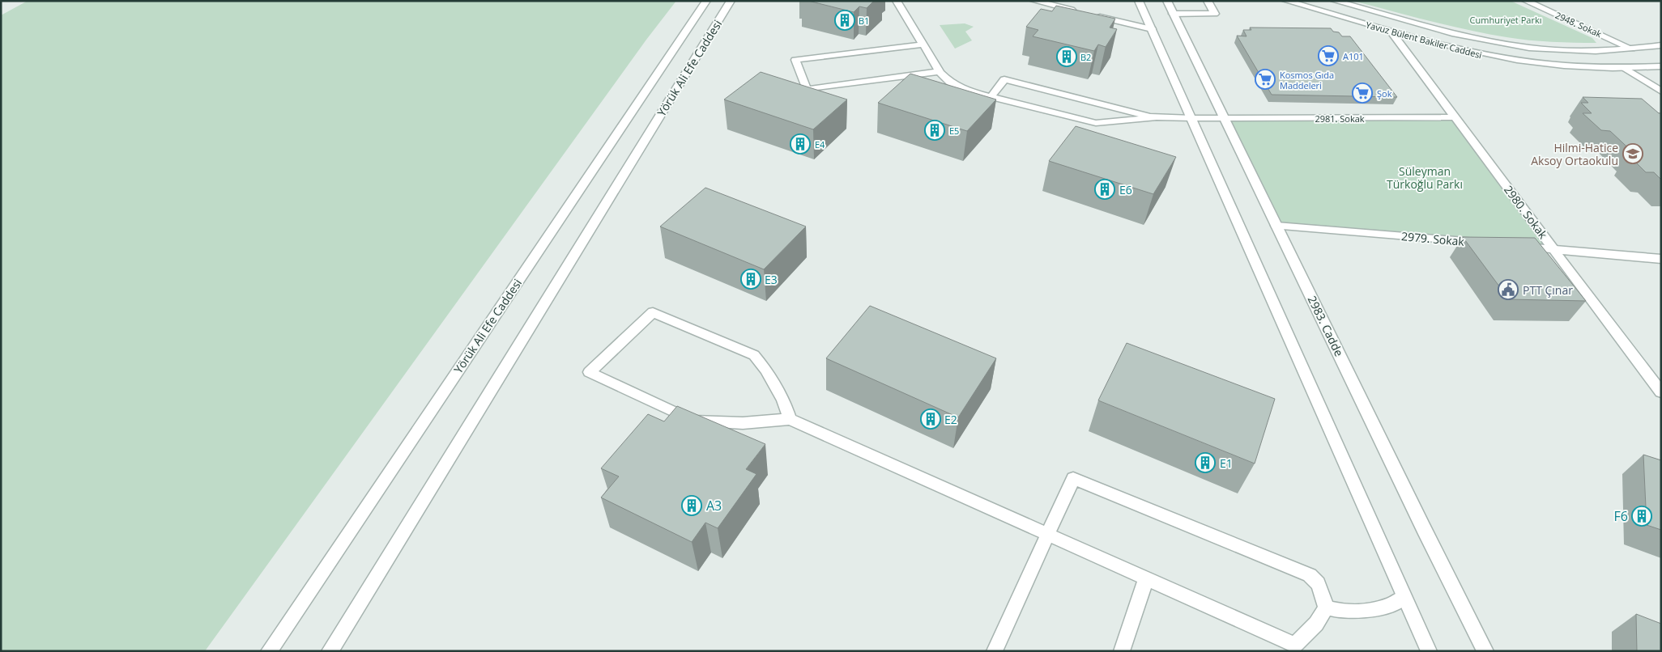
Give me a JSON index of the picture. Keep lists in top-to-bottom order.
{
  "streets": {
    "street": [
      "2948. Sokak",
      "Yavuz Bülent Bakiler Caddesi",
      "Yörük Ali Efe Caddesi",
      "2981. Sokak",
      "2980. Sokak",
      "2979. Sokak",
      "2983. Cadde"
    ]
  },
  "crossings": [
    ["2948. Sokak", "Yavuz Bülent Bakiler Caddesi"],
    ["Yavuz Bülent Bakiler Caddesi", "2980. Sokak"],
    ["2981. Sokak", "2980. Sokak"],
    ["2981. Sokak", "2983. Cadde"],
    ["2979. Sokak", "2983. Cadde"]
  ],
  "parks": ["Cumhuriyet Parkı", "Süleyman Türkoğlu Parkı"],
  "places": {
    "building": [
      "B1",
      "B2",
      "E5",
      "E4",
      "E6",
      "E3",
      "E2",
      "E1",
      "A3",
      "F6"
    ],
    "supermarket": ["A101", "Kosmos Gıda Maddeleri", "Şok"],
    "school or university": ["Hilmi-Hatice Aksoy Ortaokulu"],
    "public building": ["PTT Çınar"]
  }
}
